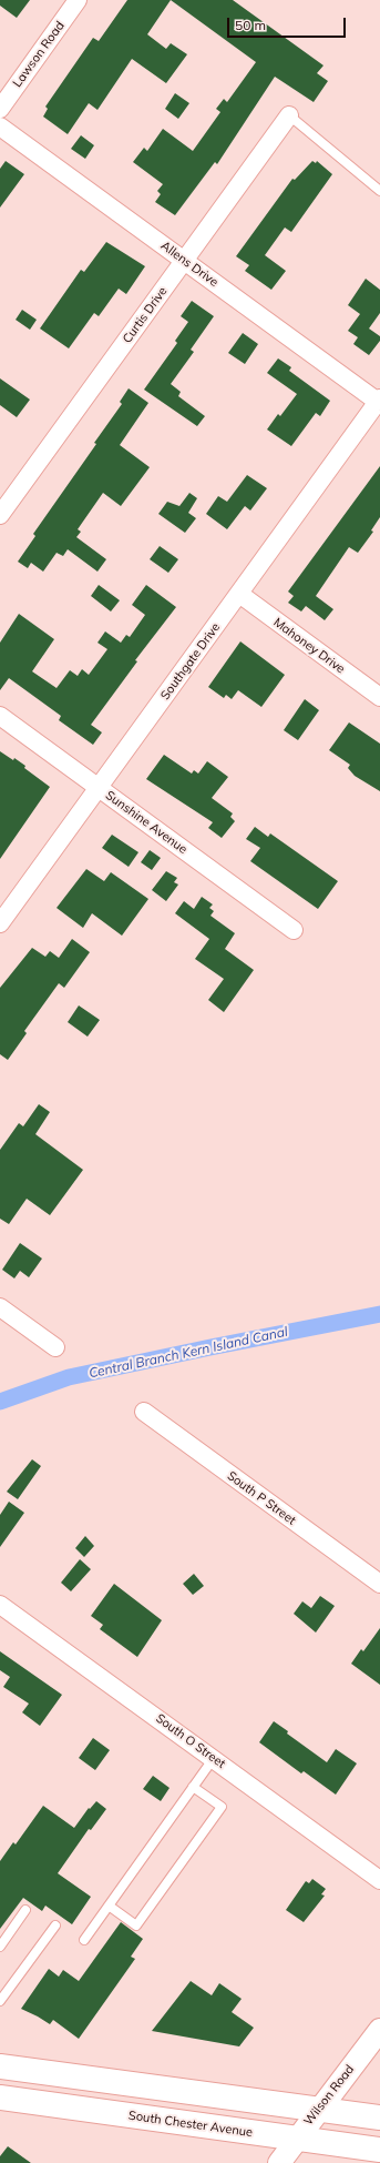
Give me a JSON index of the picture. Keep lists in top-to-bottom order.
{
  "streets": {
    "main road": ["South Chester Avenue"],
    "street": [
      "Lawson Road",
      "Allens Drive",
      "Curtis Drive",
      "Mahoney Drive",
      "Southgate Drive",
      "Sunshine Avenue",
      "South P Street",
      "South O Street",
      "Wilson Road"
    ]
  },
  "crossings": [
    ["Allens Drive", "Curtis Drive"],
    ["Allens Drive", "Southgate Drive"],
    ["Mahoney Drive", "Southgate Drive"],
    ["Southgate Drive", "Sunshine Avenue"],
    ["Wilson Road", "South Chester Avenue"]
  ],
  "water": ["Central Branch Kern Island Canal"],
  "scale_bar": "50 m"
}
